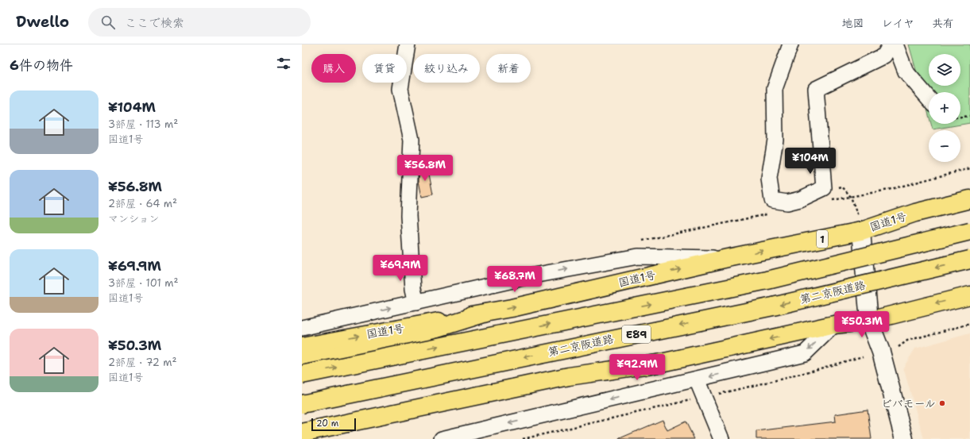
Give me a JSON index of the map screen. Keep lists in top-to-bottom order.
{
  "streets": {
    "highway": [
      "国道1号",
      "1",
      "第二京阪道路",
      "E89"
    ]
  },
  "places": ["ビバモール"],
  "scale_bar": "20 m",
  "page": {
    "header": "Dwello",
    "search": "ここで検索",
    "nav": ["地図", "レイヤ", "共有"],
    "heading": "6件の物件",
    "map_buttons": ["+", "−"],
    "chip": [
      "購入",
      "賃貸",
      "絞り込み",
      "新着"
    ],
    "list": [
      {
        "name": "¥104M",
        "note": "3部屋 · 113 m² · 国道1号"
      },
      {
        "name": "¥56.8M",
        "note": "2部屋 · 64 m² · マンション"
      },
      {
        "name": "¥69.9M",
        "note": "3部屋 · 101 m² · 国道1号"
      },
      {
        "name": "¥50.3M",
        "note": "2部屋 · 72 m² · 国道1号"
      }
    ],
    "price": [
      "¥104M",
      "¥56.8M",
      "¥69.9M",
      "¥68.7M",
      "¥50.3M",
      "¥92.9M"
    ],
    "scale": "20 m"
  }
}
